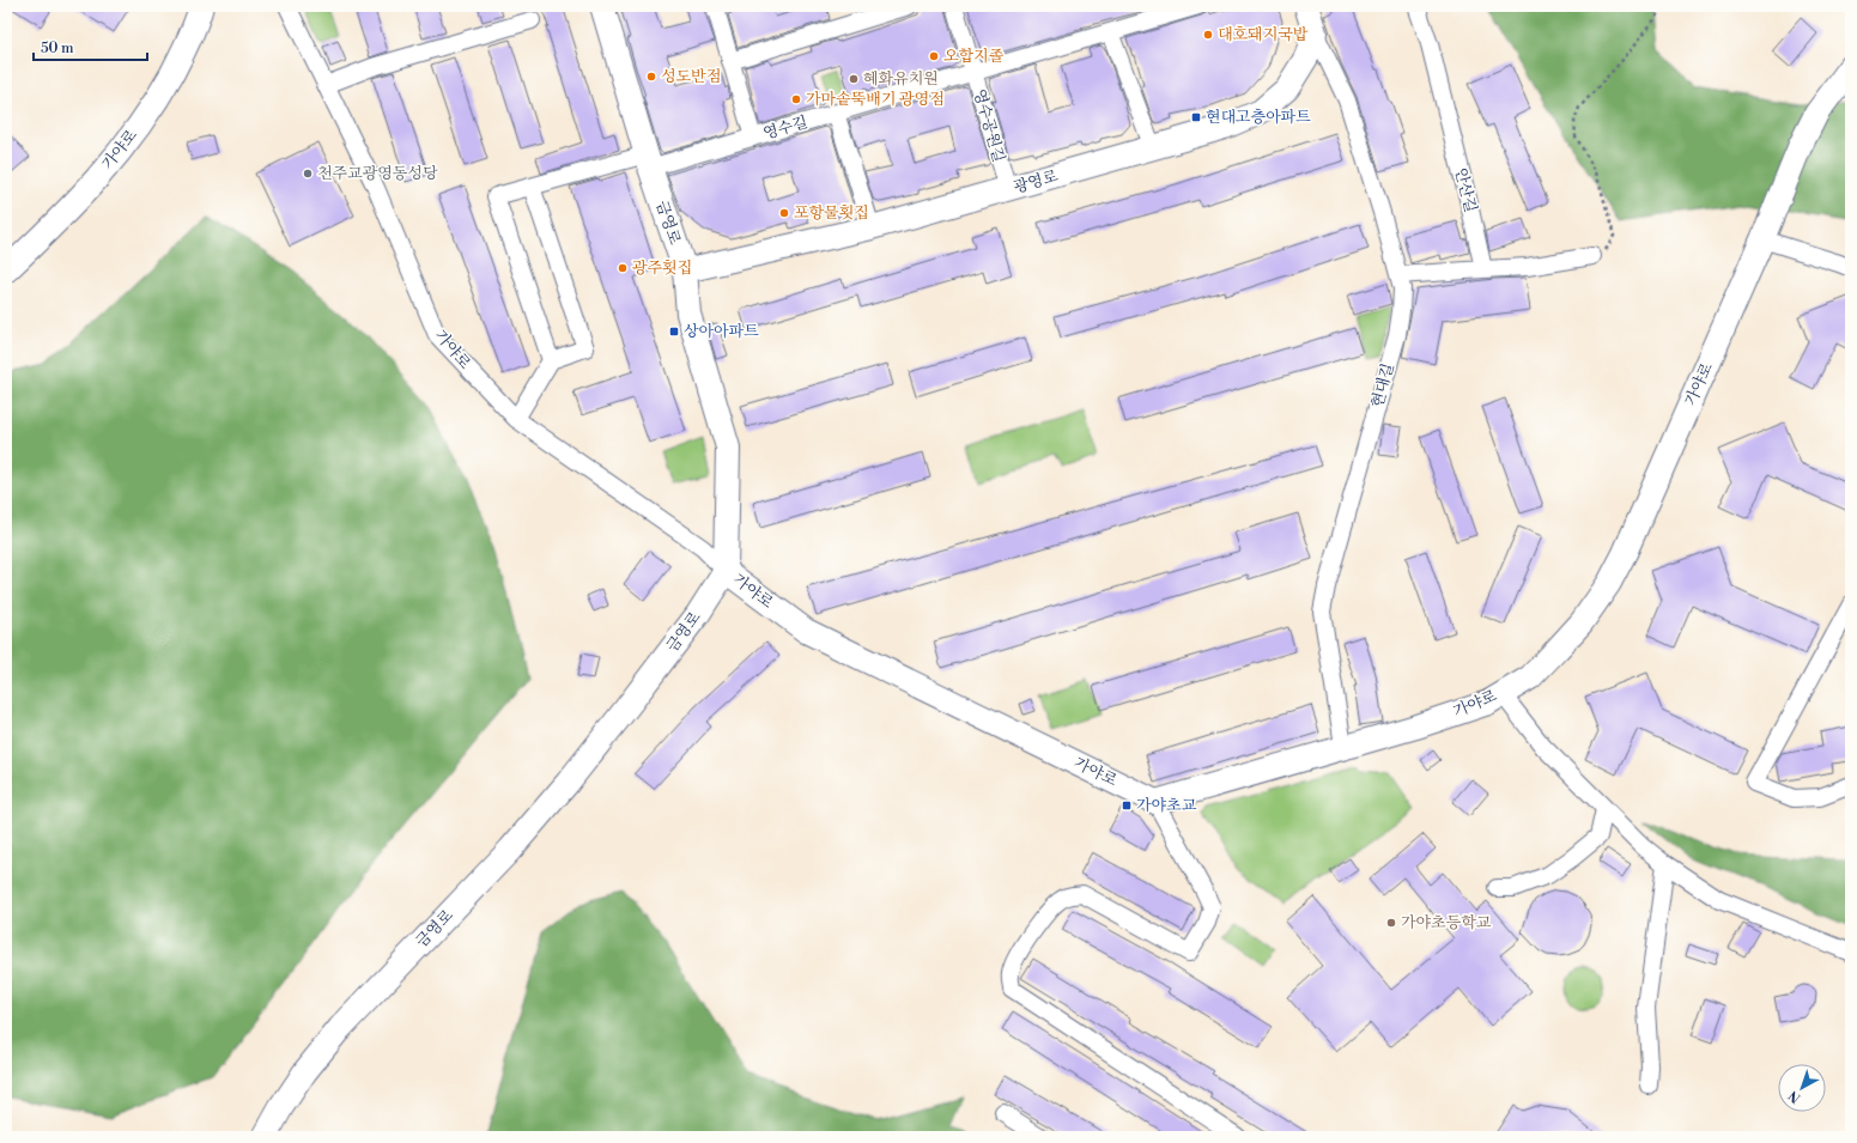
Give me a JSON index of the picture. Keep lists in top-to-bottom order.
{
  "streets": {
    "street": [
      "영수공원길",
      "영수길",
      "가야로",
      "광영로",
      "안산길",
      "금영로",
      "현대길"
    ]
  },
  "crossings": [
    ["영수공원길", "영수길"],
    ["영수공원길", "광영로"],
    ["가야로", "금영로"],
    ["가야로", "현대길"],
    ["광영로", "금영로"],
    ["광영로", "현대길"]
  ],
  "places": {
    "other": [
      "대호돼지국밥",
      "오합지졸",
      "성도반점",
      "혜화유치원",
      "가마솥뚝배기 광영점",
      "천주교광영동성당",
      "포항물횟집",
      "광주횟집",
      "가야초등학교"
    ],
    "transit": ["현대고층아파트", "상아아파트", "가야초교"]
  },
  "scale_bar": "50 m",
  "north": "bottom left"
}
